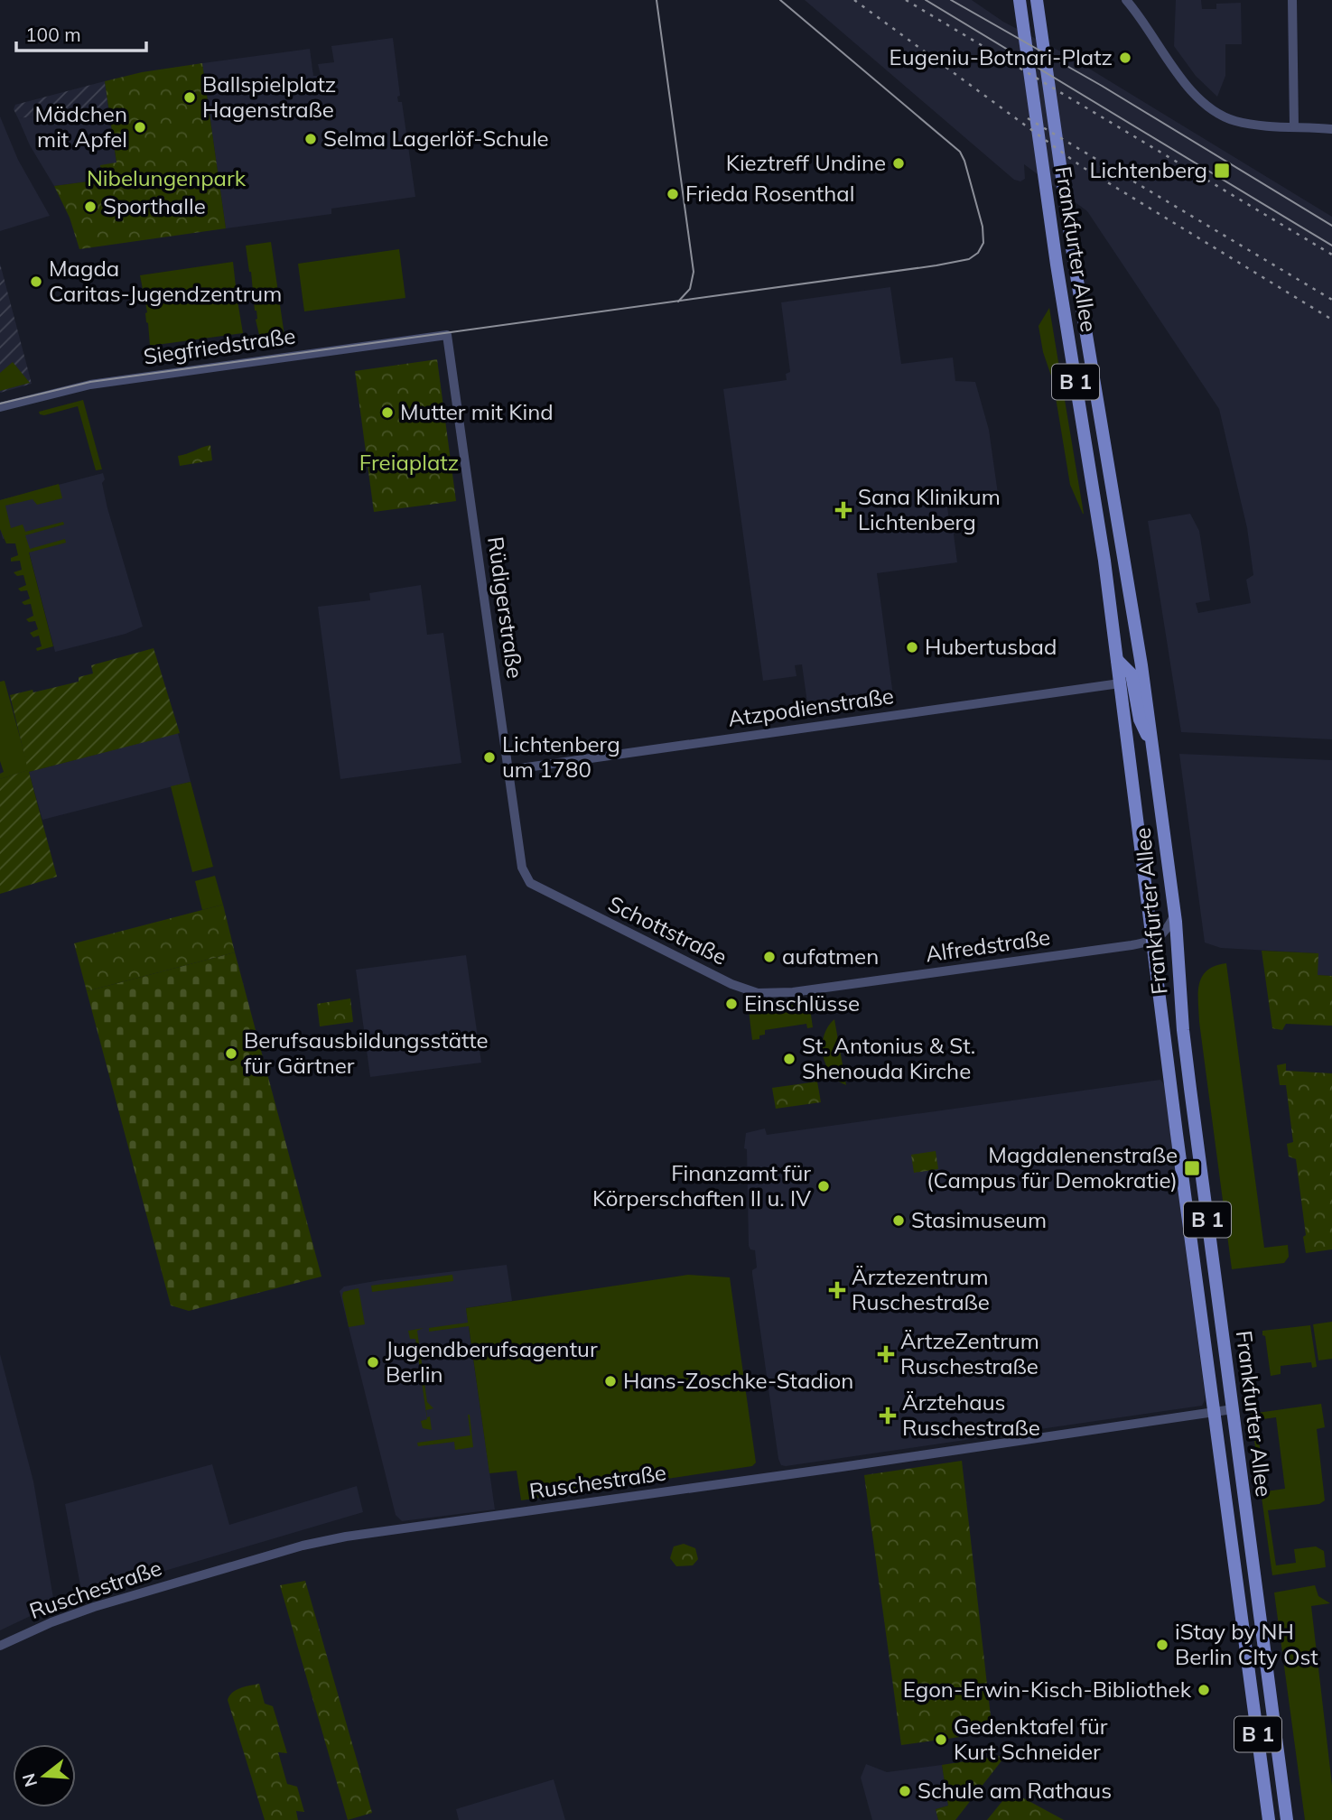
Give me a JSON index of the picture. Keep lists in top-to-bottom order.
{
  "streets": {
    "main road": ["Frankfurter Allee", "B 1"],
    "street": [
      "Siegfriedstraße",
      "Rüdigerstraße",
      "Atzpodienstraße",
      "Schottstraße",
      "Alfredstraße",
      "Ruschestraße"
    ]
  },
  "crossings": [
    ["Frankfurter Allee", "Atzpodienstraße"],
    ["Frankfurter Allee", "Alfredstraße"],
    ["Frankfurter Allee", "Ruschestraße"],
    ["Siegfriedstraße", "Rüdigerstraße"],
    ["Rüdigerstraße", "Atzpodienstraße"],
    ["Rüdigerstraße", "Schottstraße"],
    ["Schottstraße", "Alfredstraße"]
  ],
  "parks": ["Nibelungenpark", "Freiaplatz"],
  "places": {
    "other": [
      "Eugeniu-Botnari-Platz",
      "Ballspielplatz Hagenstraße",
      "Mädchen mit Apfel",
      "Selma Lagerlöf-Schule",
      "Kieztreff Undine",
      "Frieda Rosenthal",
      "Sporthalle",
      "Magda Caritas-Jugendzentrum",
      "Mutter mit Kind",
      "Hubertusbad",
      "Lichtenberg um 1780",
      "aufatmen",
      "Einschlüsse",
      "Berufsausbildungsstätte für Gärtner",
      "St. Antonius & St. Shenouda Kirche",
      "Finanzamt für Körperschaften II u. IV",
      "Stasimuseum",
      "Jugendberufsagentur Berlin",
      "Hans-Zoschke-Stadion",
      "iStay by NH Berlin CIty Ost",
      "Egon-Erwin-Kisch-Bibliothek",
      "Gedenktafel für Kurt Schneider",
      "Schule am Rathaus"
    ],
    "transit": ["Lichtenberg", "Magdalenenstraße (Campus für Demokratie)"],
    "health": [
      "Sana Klinikum Lichtenberg",
      "Ärztezentrum Ruschestraße",
      "ÄrtzeZentrum Ruschestraße",
      "Ärztehaus Ruschestraße"
    ]
  },
  "scale_bar": "100 m",
  "north": "left"
}
